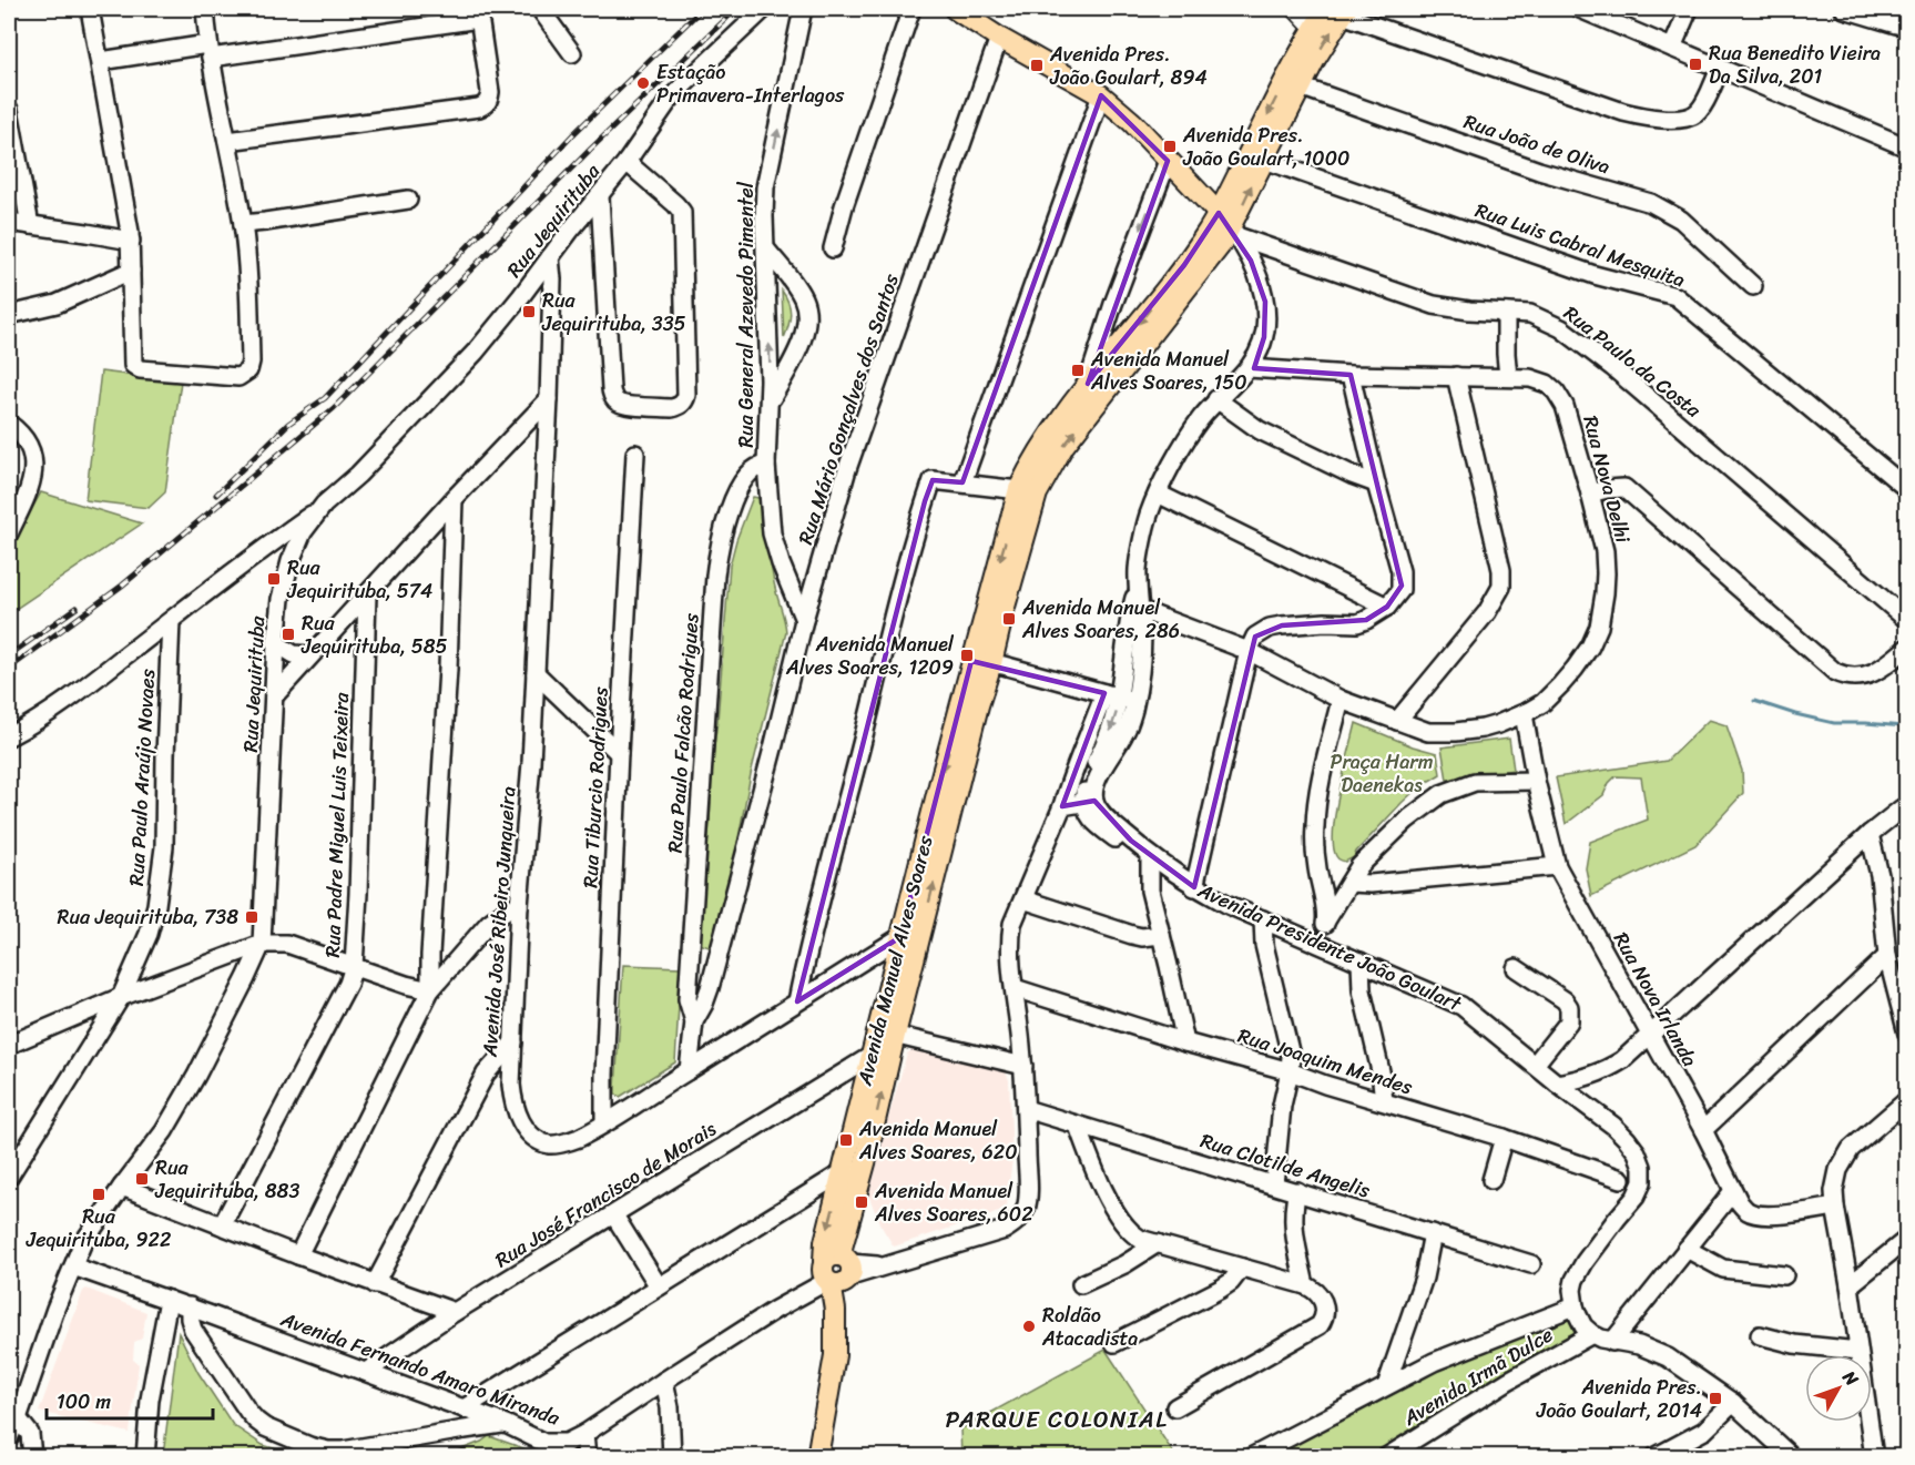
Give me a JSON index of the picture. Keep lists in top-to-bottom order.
{
  "streets": {
    "main road": ["Avenida Manuel Alves Soares"],
    "street": [
      "Rua João de Oliva",
      "Rua Jequirituba",
      "Rua Luis Cabral Mesquita",
      "Rua General Azevedo Pimentel",
      "Rua Paulo da Costa",
      "Rua Mário Gonçalves dos Santos",
      "Rua Nova Delhi",
      "Rua Paulo Falcão Rodrigues",
      "Rua Paulo Araújo Novaes",
      "Rua Tiburcio Rodrigues",
      "Rua Padre Miguel Luis Teixeira",
      "Avenida José Ribeiro Junqueira",
      "Avenida Presidente João Goulart",
      "Rua Nova Irlanda",
      "Rua Joaquim Mendes",
      "Rua Clotilde Angelis",
      "Rua José Francisco de Morais",
      "Avenida Fernando Amaro Miranda",
      "Avenida Irmã Dulce"
    ]
  },
  "crossings": [
    ["Rua Jequirituba", "Avenida José Ribeiro Junqueira"],
    ["Rua Jequirituba", "Avenida Fernando Amaro Miranda"],
    ["Rua General Azevedo Pimentel", "Rua Mário Gonçalves dos Santos"],
    ["Rua General Azevedo Pimentel", "Rua Paulo Falcão Rodrigues"],
    ["Rua Paulo da Costa", "Avenida Manuel Alves Soares"],
    ["Rua Mário Gonçalves dos Santos", "Rua Paulo Falcão Rodrigues"],
    ["Rua Mário Gonçalves dos Santos", "Avenida José Ribeiro Junqueira"],
    ["Rua Nova Delhi", "Rua Nova Irlanda"],
    ["Rua Tiburcio Rodrigues", "Avenida José Ribeiro Junqueira"],
    ["Avenida José Ribeiro Junqueira", "Avenida Manuel Alves Soares"],
    ["Avenida Manuel Alves Soares", "Rua José Francisco de Morais"],
    ["Avenida Manuel Alves Soares", "Avenida Fernando Amaro Miranda"],
    ["Rua José Francisco de Morais", "Avenida Fernando Amaro Miranda"]
  ],
  "districts": ["PARQUE COLONIAL"],
  "parks": ["Praça Harm Daenekas"],
  "places": {
    "transit": [
      "Rua Benedito Vieira Da Silva, 201",
      "Avenida Pres. João Goulart, 894",
      "Avenida Pres. João Goulart, 1000",
      "Rua Jequirituba, 335",
      "Avenida Manuel Alves Soares, 150",
      "Rua Jequirituba, 574",
      "Avenida Manuel Alves Soares, 286",
      "Rua Jequirituba, 585",
      "Avenida Manuel Alves Soares, 1209",
      "Rua Jequirituba, 738",
      "Avenida Manuel Alves Soares, 620",
      "Rua Jequirituba, 883",
      "Rua Jequirituba, 922",
      "Avenida Manuel Alves Soares, 602",
      "Avenida Pres. João Goulart, 2014"
    ],
    "other": ["Estação Primavera-Interlagos", "Roldão Atacadista"]
  },
  "scale_bar": "100 m",
  "north": "top right"
}
